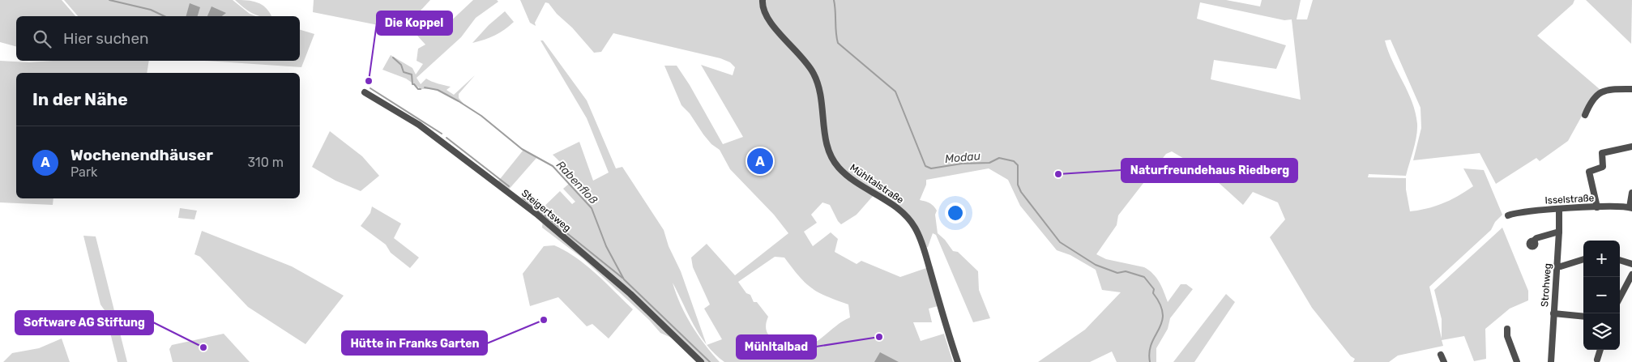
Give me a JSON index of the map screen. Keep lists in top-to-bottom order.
{
  "streets": {
    "street": [
      "Mühltalstraße",
      "Isselstraße",
      "Steigertsweg",
      "Strohweg"
    ]
  },
  "crossings": [
    ["Isselstraße", "Strohweg"]
  ],
  "water": ["Modau", "Rabenfloß"],
  "places": [
    "Die Koppel",
    "Naturfreundehaus Riedberg",
    "Hütte in Franks Garten",
    "Mühltalbad",
    "Software AG Stiftung"
  ],
  "page": {
    "search": "Hier suchen",
    "heading": "In der Nähe",
    "list": [
      {
        "mark": "A",
        "name": "Wochenendhäuser",
        "note": "Park",
        "value": "310 m"
      }
    ],
    "pins": "A",
    "map_buttons": ["+", "−"]
  }
}
